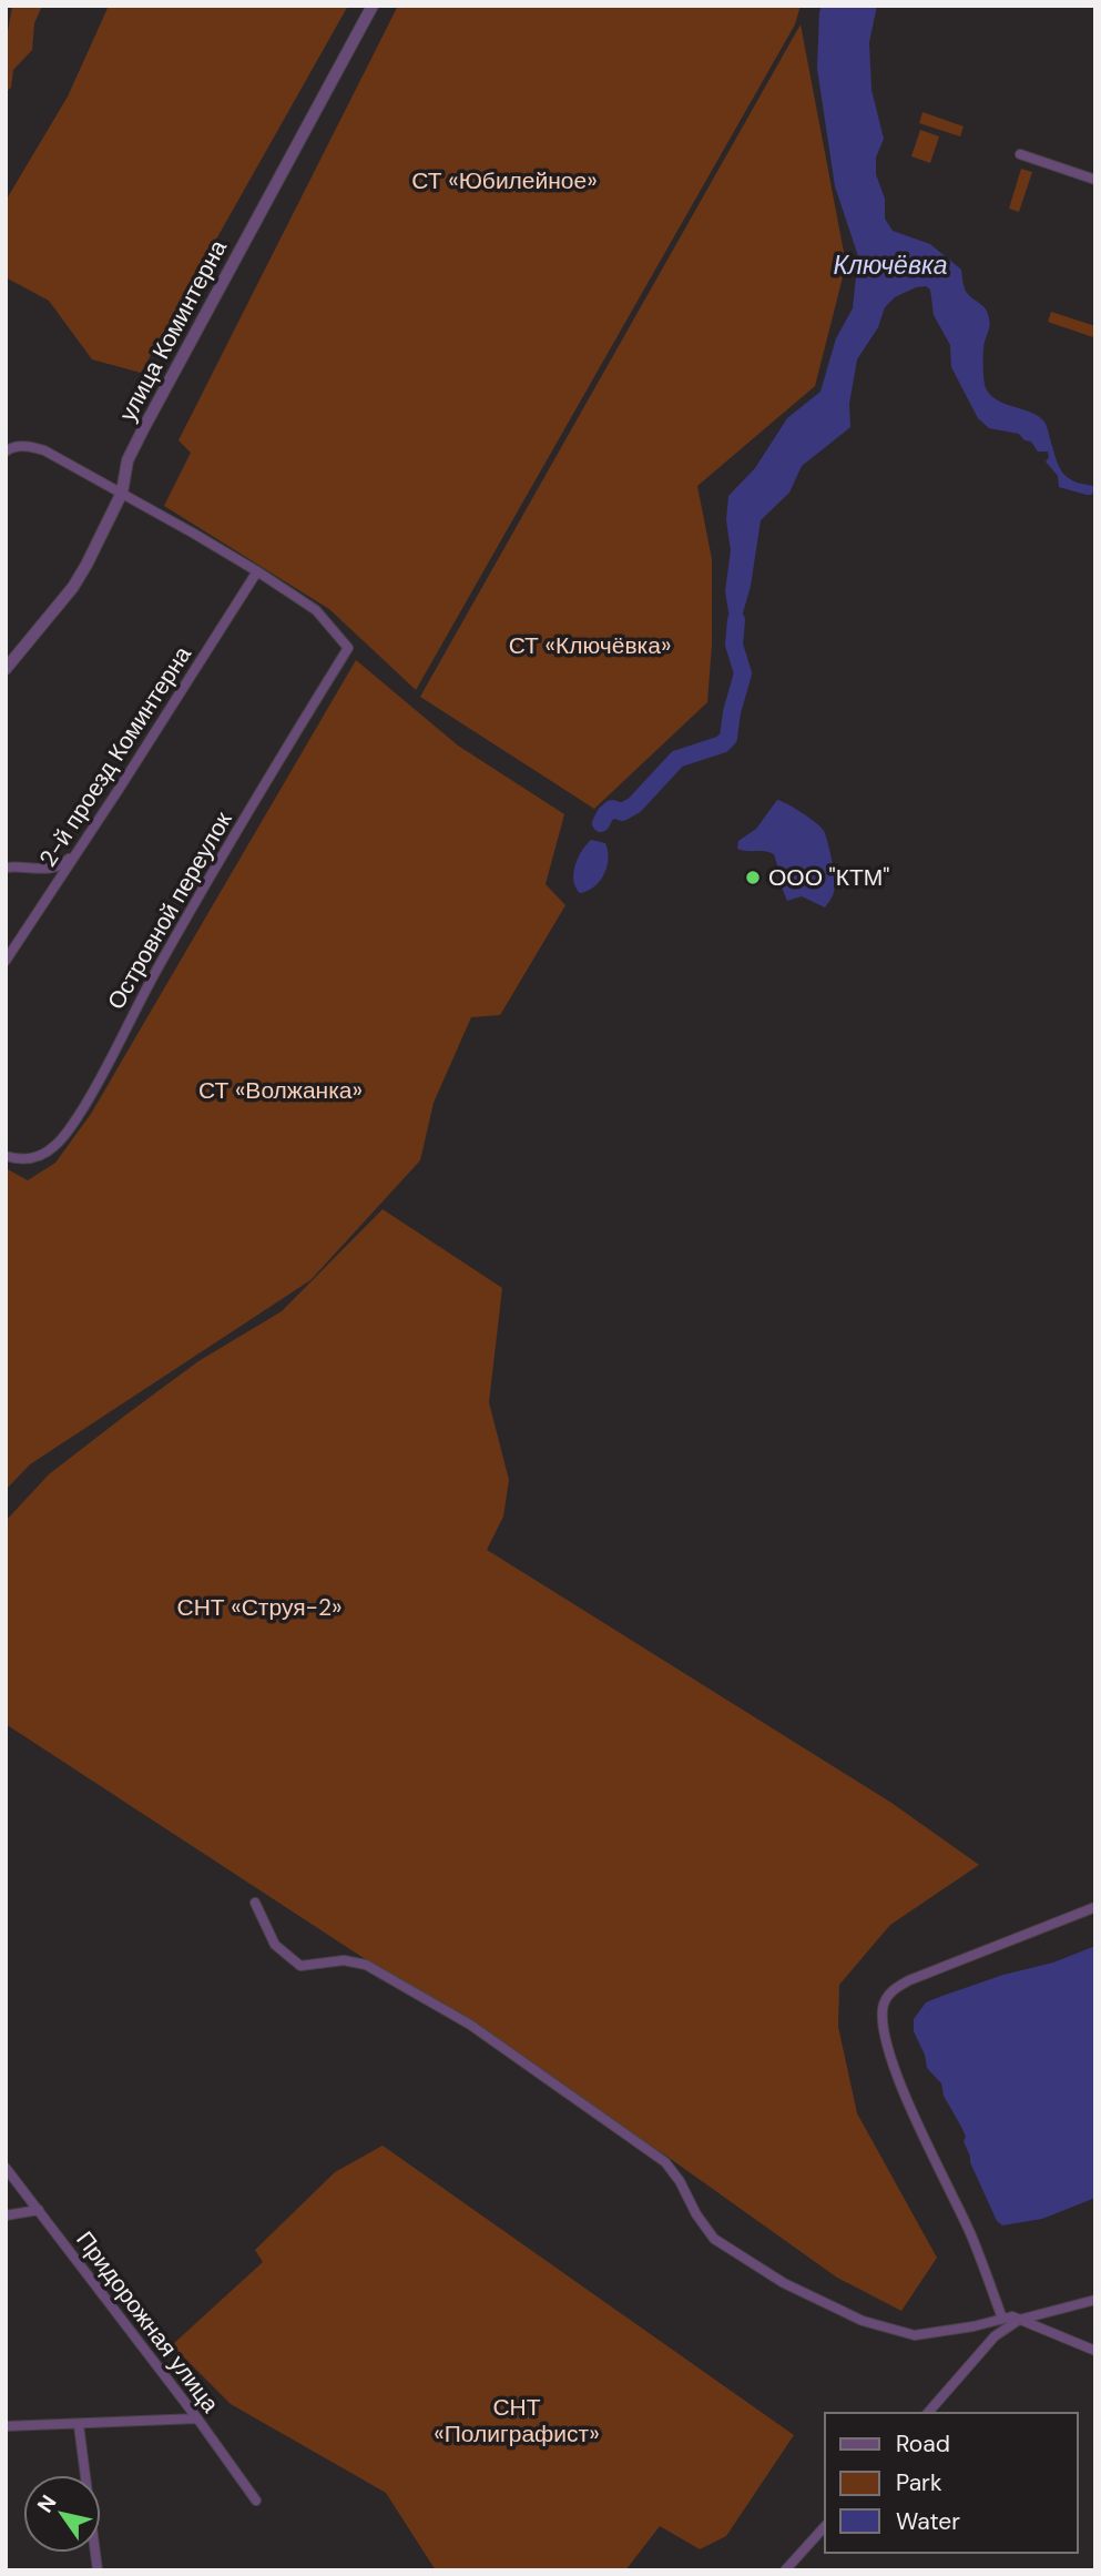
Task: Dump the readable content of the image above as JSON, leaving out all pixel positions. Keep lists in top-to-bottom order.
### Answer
{
  "streets": {
    "street": [
      "улица Коминтерна",
      "2-й проезд Коминтерна",
      "Островной переулок",
      "Придорожная улица"
    ]
  },
  "crossings": [
    ["2-й проезд Коминтерна", "Островной переулок"]
  ],
  "water": ["Ключёвка"],
  "parks": [
    "СТ «Юбилейное»",
    "СТ «Ключёвка»",
    "СТ «Волжанка»",
    "СНТ «Струя-2»",
    "СНТ «Полиграфист»"
  ],
  "places": ["ООО \"КТМ\""],
  "legend": ["Road", "Park", "Water"],
  "north": "top left"
}
